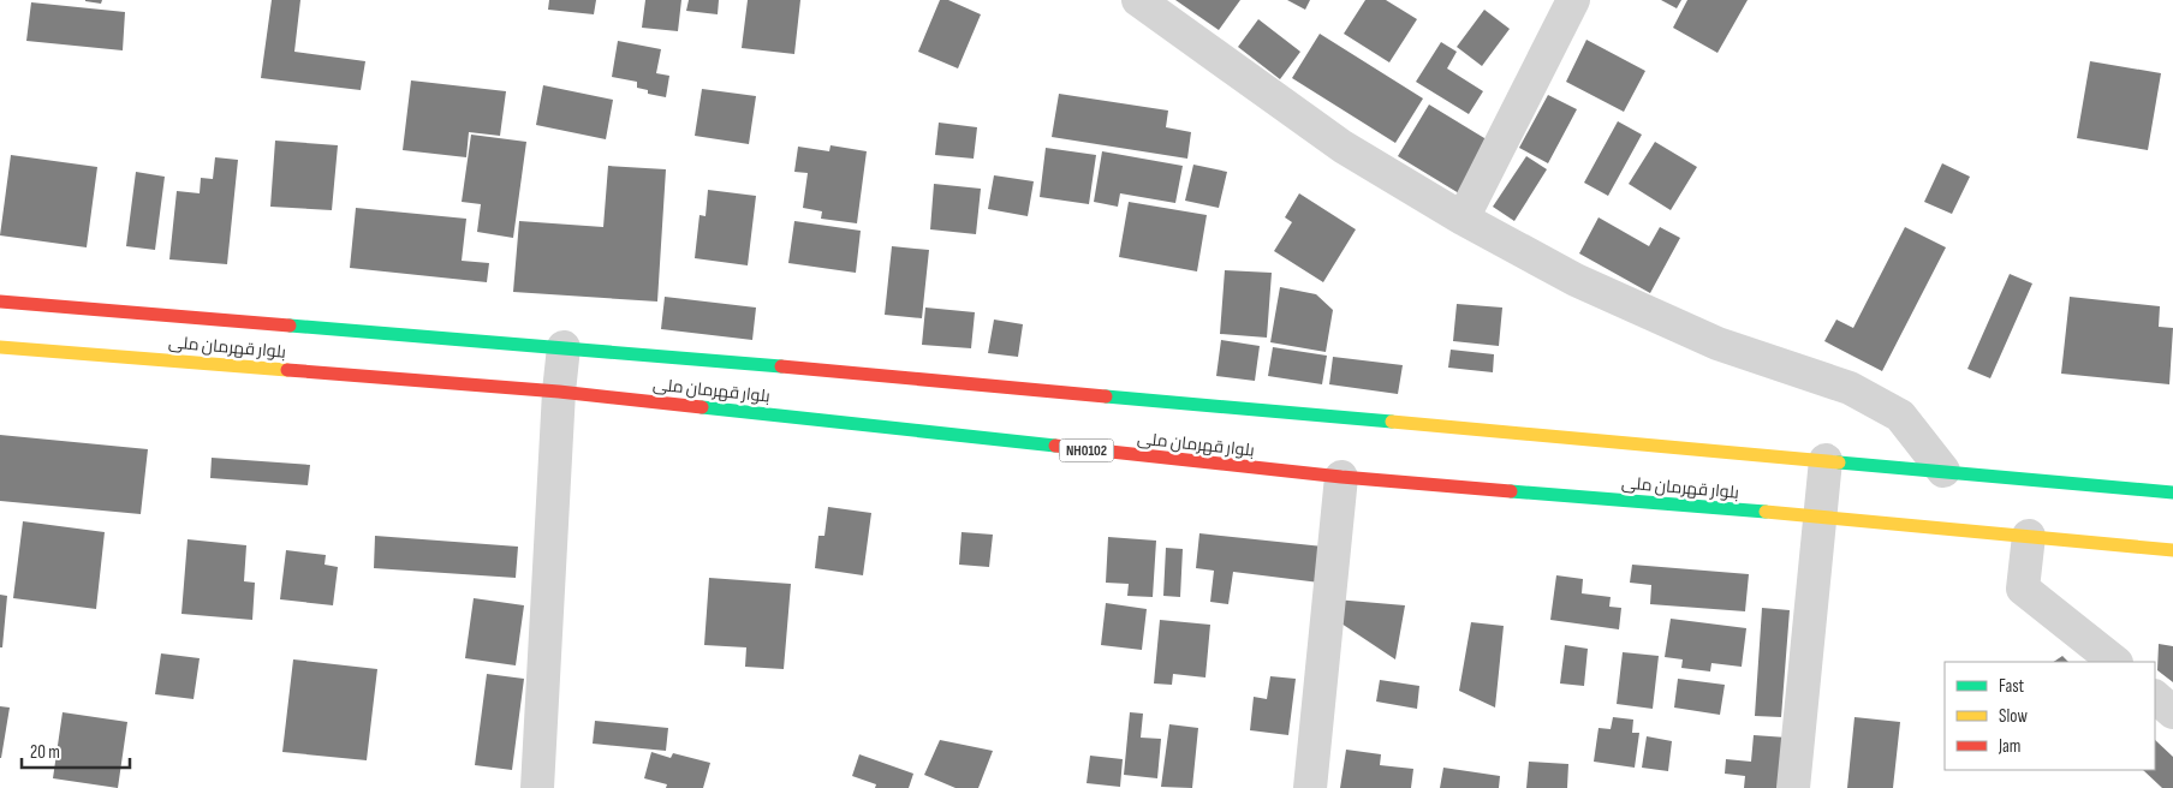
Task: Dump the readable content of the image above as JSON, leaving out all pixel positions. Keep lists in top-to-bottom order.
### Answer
{
  "streets": {
    "highway": ["بلوار قهرمان ملی", "NH0102"]
  },
  "legend": ["Fast", "Slow", "Jam"],
  "scale_bar": "20 m"
}
